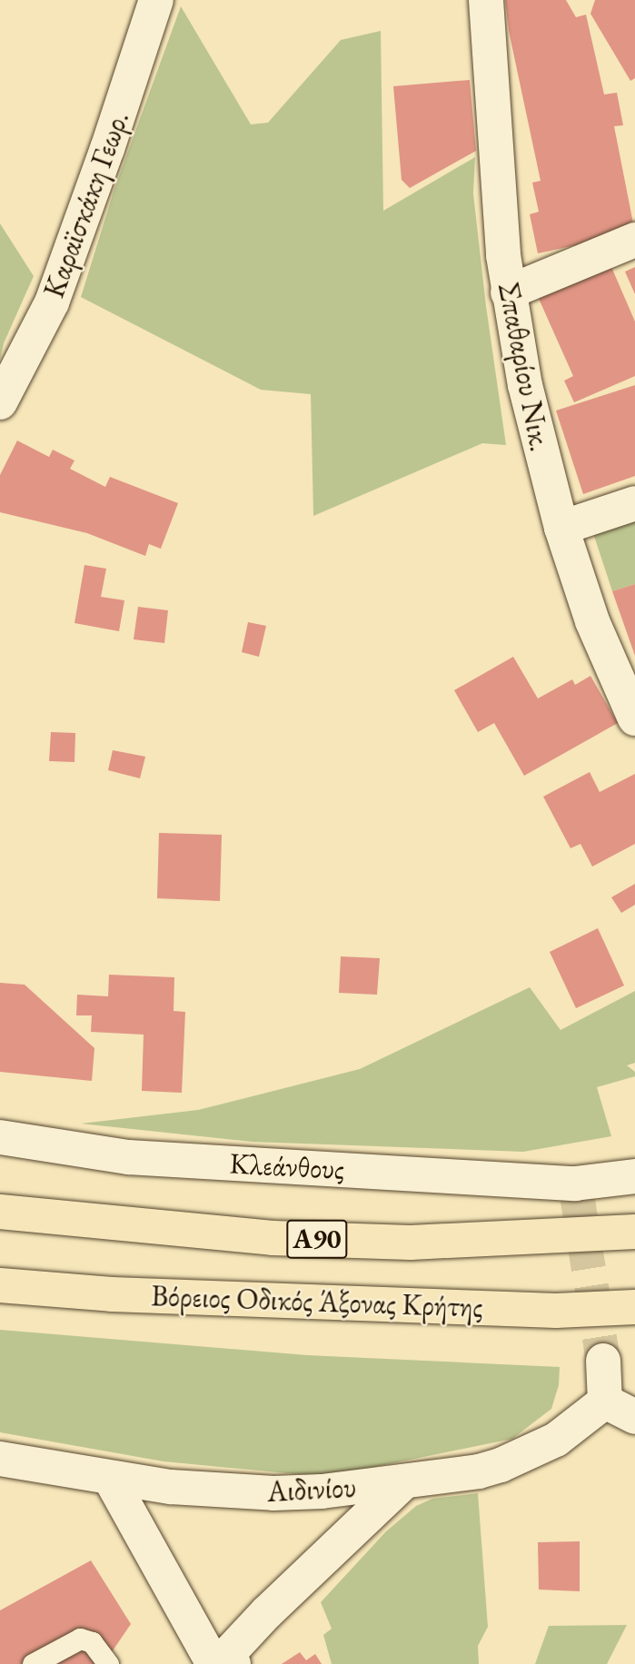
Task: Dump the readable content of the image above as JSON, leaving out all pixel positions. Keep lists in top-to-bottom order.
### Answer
{
  "streets": {
    "highway": ["Α90", "Βόρειος Οδικός Άξονας Κρήτης"],
    "street": [
      "Καραϊσκάκη Γεωρ.",
      "Σπαθαρίου Νικ.",
      "Κλεάνθους",
      "Αιδινίου"
    ]
  }
}
